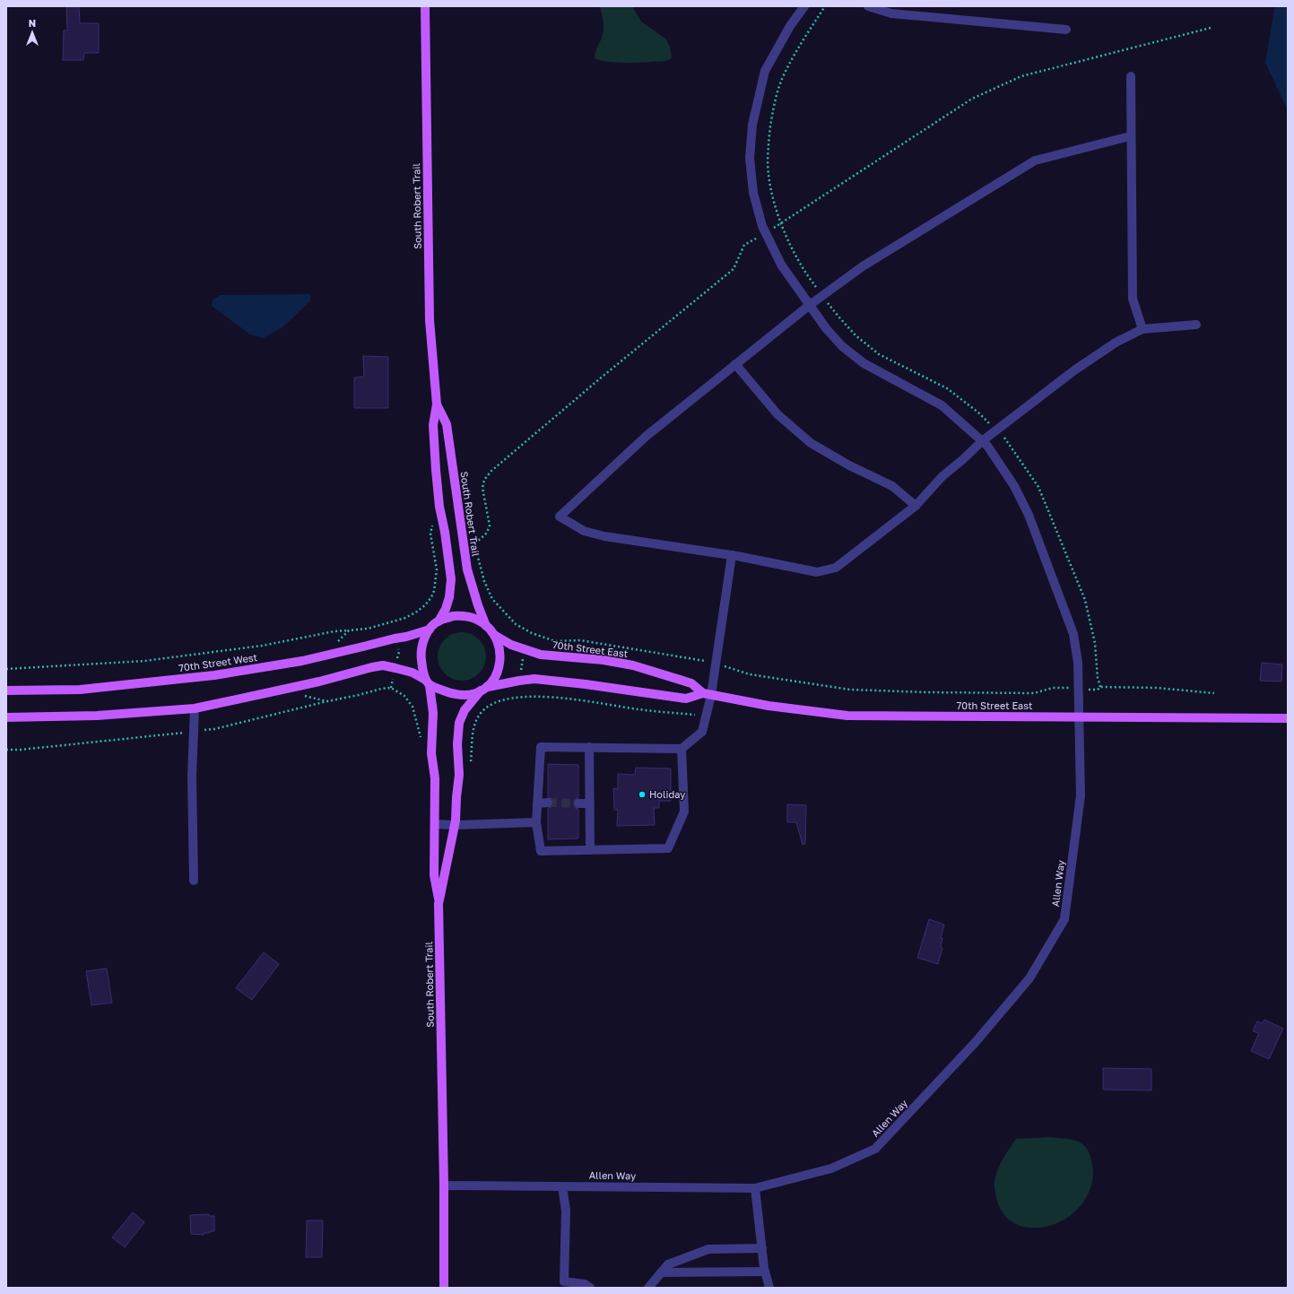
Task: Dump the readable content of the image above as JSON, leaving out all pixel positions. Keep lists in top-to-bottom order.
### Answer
{
  "streets": {
    "main road": ["South Robert Trail", "70th Street East", "70th Street West"],
    "street": ["Allen Way"]
  },
  "crossings": [
    ["South Robert Trail", "70th Street East"],
    ["South Robert Trail", "70th Street West"],
    ["South Robert Trail", "Allen Way"],
    ["70th Street East", "70th Street West"],
    ["70th Street East", "Allen Way"]
  ],
  "places": ["Holiday"],
  "north": "top"
}
